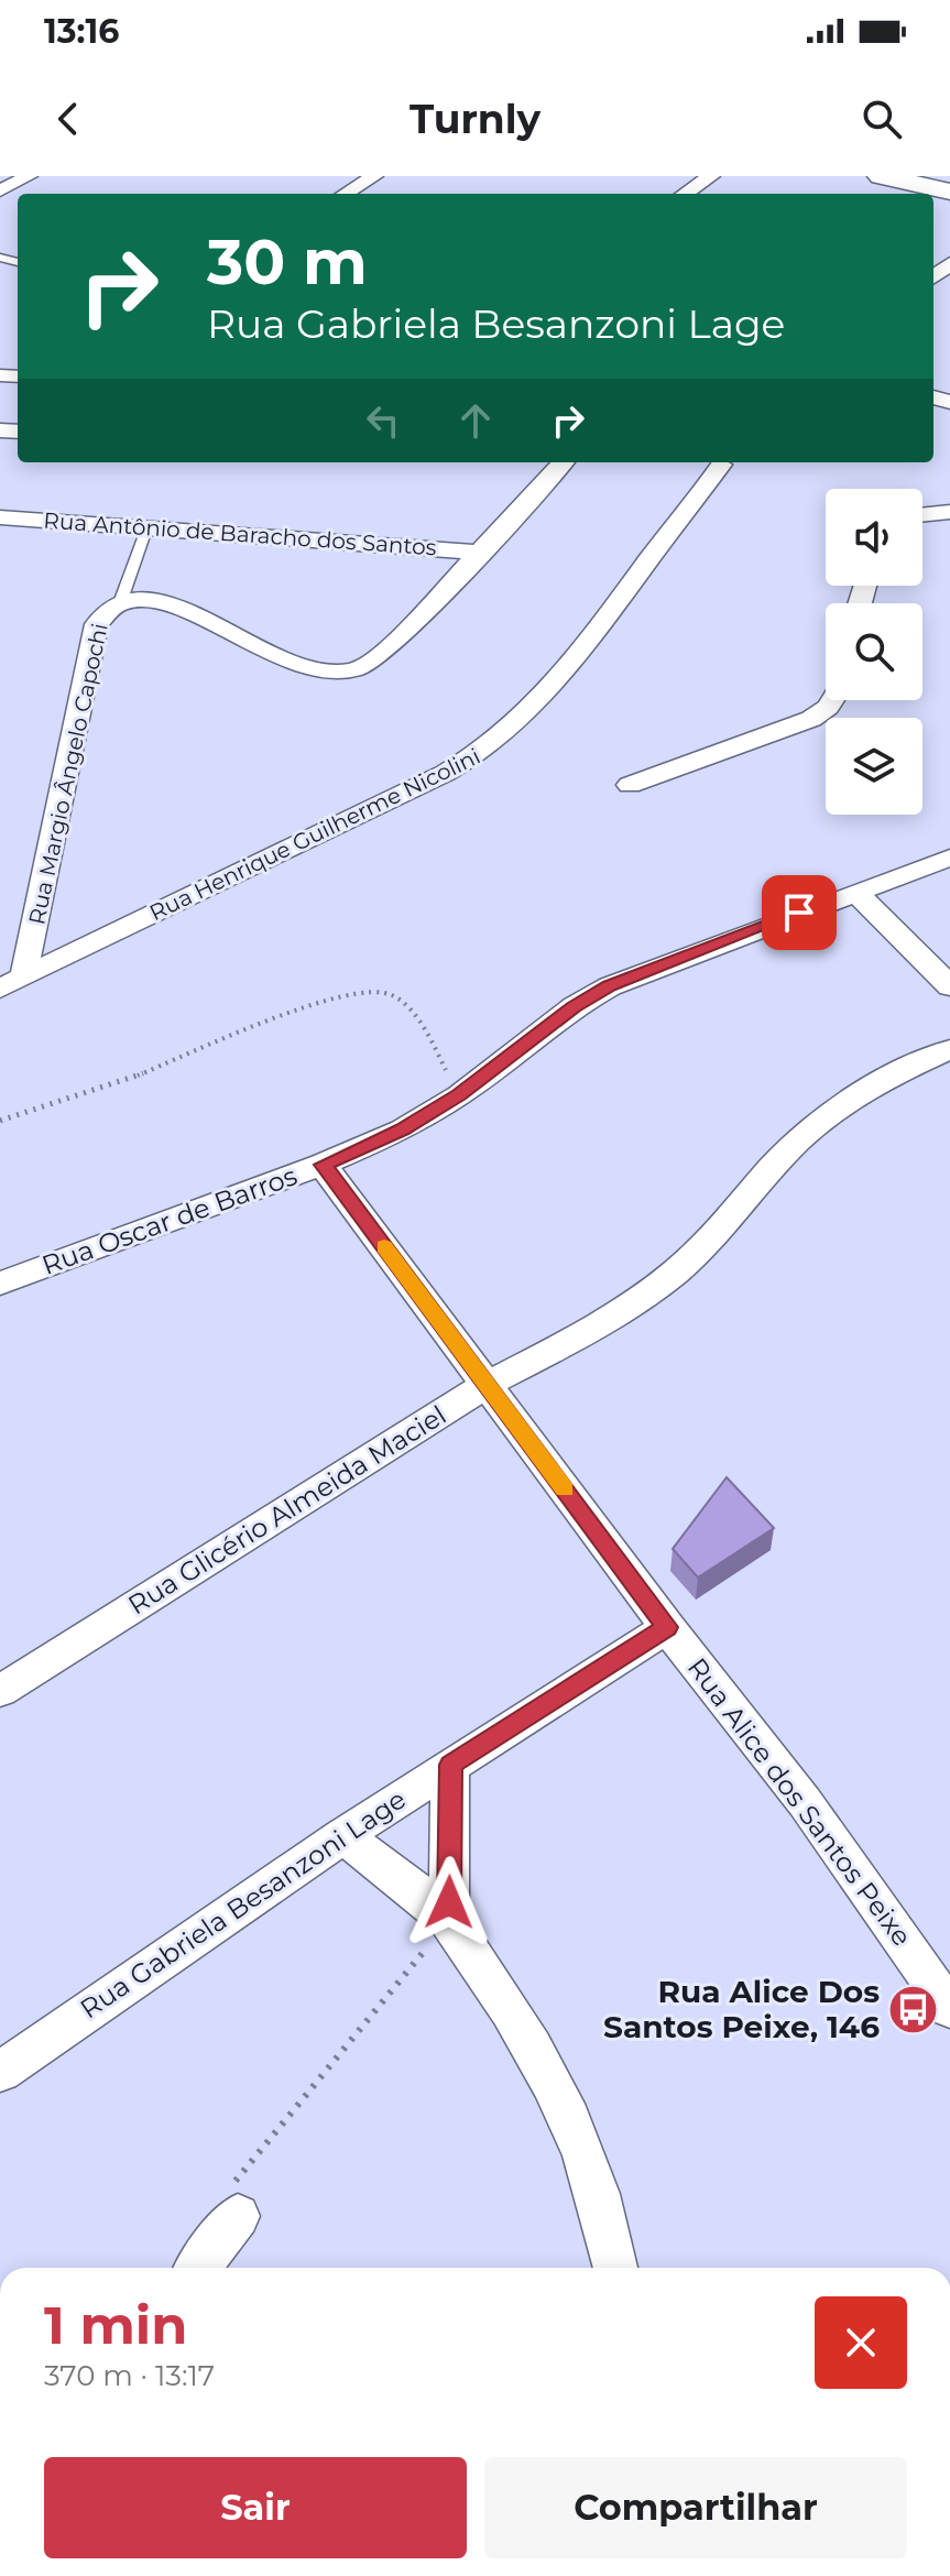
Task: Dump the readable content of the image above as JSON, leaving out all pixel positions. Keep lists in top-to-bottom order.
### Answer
{
  "streets": {
    "street": [
      "Rua Antônio de Baracho dos Santos",
      "Rua Margio Ângelo Capochi",
      "Rua Henrique Guilherme Nicolini",
      "Rua Oscar de Barros",
      "Rua Glicério Almeida Maciel",
      "Rua Alice dos Santos Peixe",
      "Rua Gabriela Besanzoni Lage"
    ]
  },
  "crossings": [
    ["Rua Antônio de Baracho dos Santos", "Rua Margio Ângelo Capochi"],
    ["Rua Margio Ângelo Capochi", "Rua Henrique Guilherme Nicolini"],
    ["Rua Oscar de Barros", "Rua Alice dos Santos Peixe"],
    ["Rua Glicério Almeida Maciel", "Rua Alice dos Santos Peixe"],
    ["Rua Alice dos Santos Peixe", "Rua Gabriela Besanzoni Lage"]
  ],
  "places": {
    "bus stop": ["Rua Alice Dos Santos Peixe, 146"]
  },
  "page": {
    "status": "13:16",
    "header": "Turnly",
    "turn": ["30 m", "Rua Gabriela Besanzoni Lage"],
    "heading": ["1 min", "370 m · 13:17"],
    "buttons": ["Sair", "Compartilhar"]
  }
}
